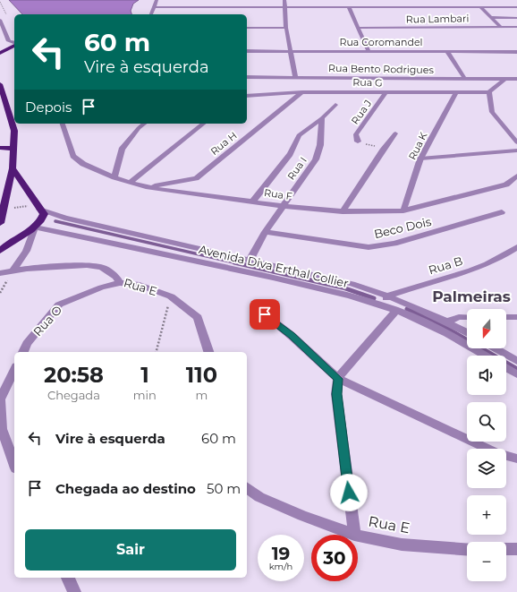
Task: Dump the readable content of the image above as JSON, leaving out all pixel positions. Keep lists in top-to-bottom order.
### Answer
{
  "streets": {
    "street": [
      "Rua Lambari",
      "Rua Coromandel",
      "Rua Bento Rodrigues",
      "Rua G",
      "Rua J",
      "Rua H",
      "Rua K",
      "Rua I",
      "Rua F",
      "Beco Dois",
      "Rua B",
      "Avenida Diva Erthal Collier",
      "Rua E",
      "Rua O"
    ]
  },
  "crossings": [
    ["Rua G", "Rua J"],
    ["Rua G", "Rua H"],
    ["Rua G", "Rua K"],
    ["Rua H", "Rua F"],
    ["Rua K", "Rua F"],
    ["Rua I", "Rua F"],
    ["Rua I", "Beco Dois"],
    ["Rua I", "Avenida Diva Erthal Collier"],
    ["Rua B", "Avenida Diva Erthal Collier"],
    ["Rua E", "Rua O"]
  ],
  "districts": ["Palmeiras"],
  "north": "bottom",
  "page": {
    "turn": ["60 m", "Vire à esquerda"],
    "then": "Depois",
    "map_buttons": ["+", "−"],
    "eta": [
      "20:58",
      "Chegada",
      "1",
      "min",
      "110",
      "m"
    ],
    "list": [
      {
        "name": "Vire à esquerda",
        "value": "60 m"
      },
      {
        "name": "Chegada ao destino",
        "value": "50 m"
      }
    ],
    "buttons": "Sair",
    "speed": "19 km/h",
    "limit": "30"
  }
}
